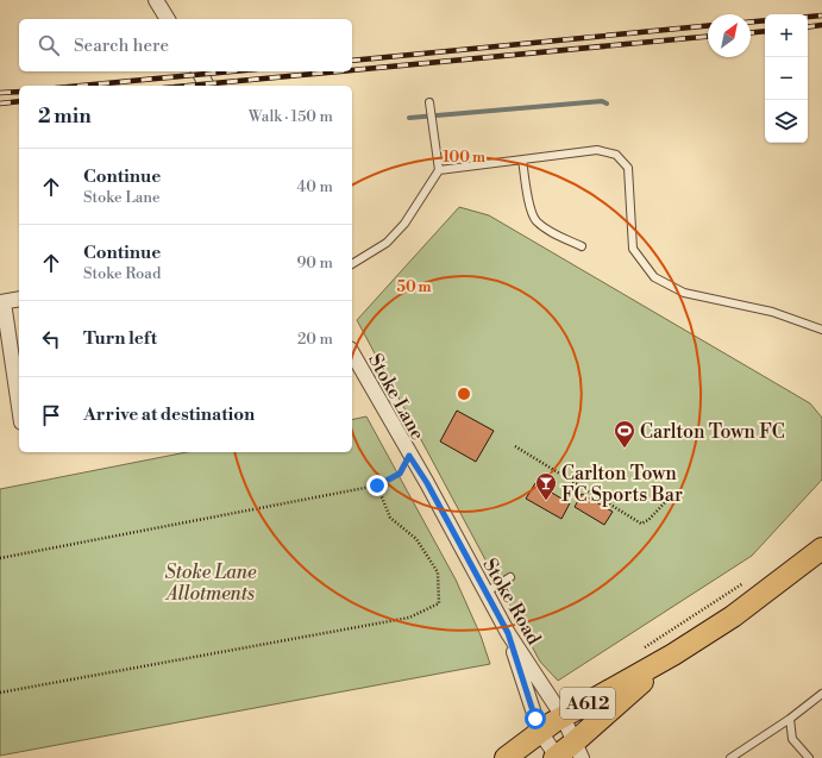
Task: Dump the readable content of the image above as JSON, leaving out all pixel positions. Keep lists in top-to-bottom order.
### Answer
{
  "streets": {
    "main road": ["A612"],
    "street": ["Stoke Lane", "Stoke Road"]
  },
  "crossings": [
    ["Stoke Lane", "Stoke Road"],
    ["Stoke Road", "A612"]
  ],
  "parks": ["Stoke Lane Allotments"],
  "places": {
    "sports": ["Carlton Town FC"],
    "bar": ["Carlton Town FC Sports Bar"]
  },
  "north": "top right",
  "page": {
    "map_buttons": ["+", "−"],
    "search": "Search here",
    "heading": ["2 min", "Walk · 150 m"],
    "list": [
      ["Continue", "Stoke Lane", "40 m"],
      ["Continue", "Stoke Road", "90 m"],
      ["Turn left", "20 m"],
      "Arrive at destination"
    ]
  },
  "rings": ["100 m", "50 m"]
}
